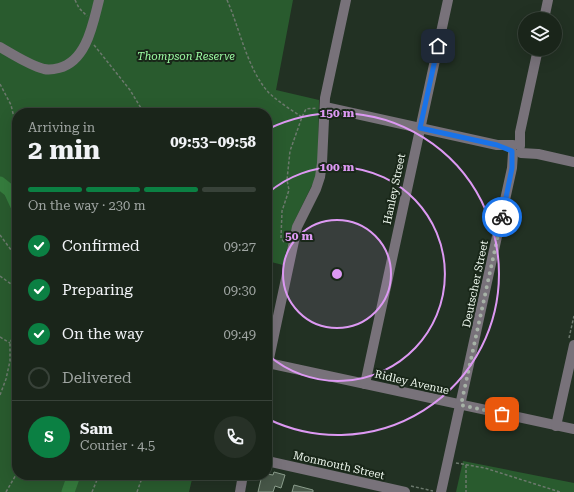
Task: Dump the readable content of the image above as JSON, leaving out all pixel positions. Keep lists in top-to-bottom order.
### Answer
{
  "streets": {
    "street": [
      "Hanley Street",
      "Deutscher Street",
      "Ridley Avenue",
      "Monmouth Street"
    ]
  },
  "crossings": [
    ["Hanley Street", "Ridley Avenue"],
    ["Deutscher Street", "Ridley Avenue"]
  ],
  "parks": ["Thompson Reserve"],
  "page": {
    "heading": ["2 min", "Arriving in", "09:53–09:58"],
    "panel": ["Sam", "Courier · 4.5"],
    "bar": "On the way · 230 m",
    "list": [
      ["Confirmed", "09:27"],
      ["Preparing", "09:30"],
      ["On the way", "09:49"],
      "Delivered"
    ],
    "round": "S"
  },
  "rings": ["150 m", "100 m", "50 m"]
}
